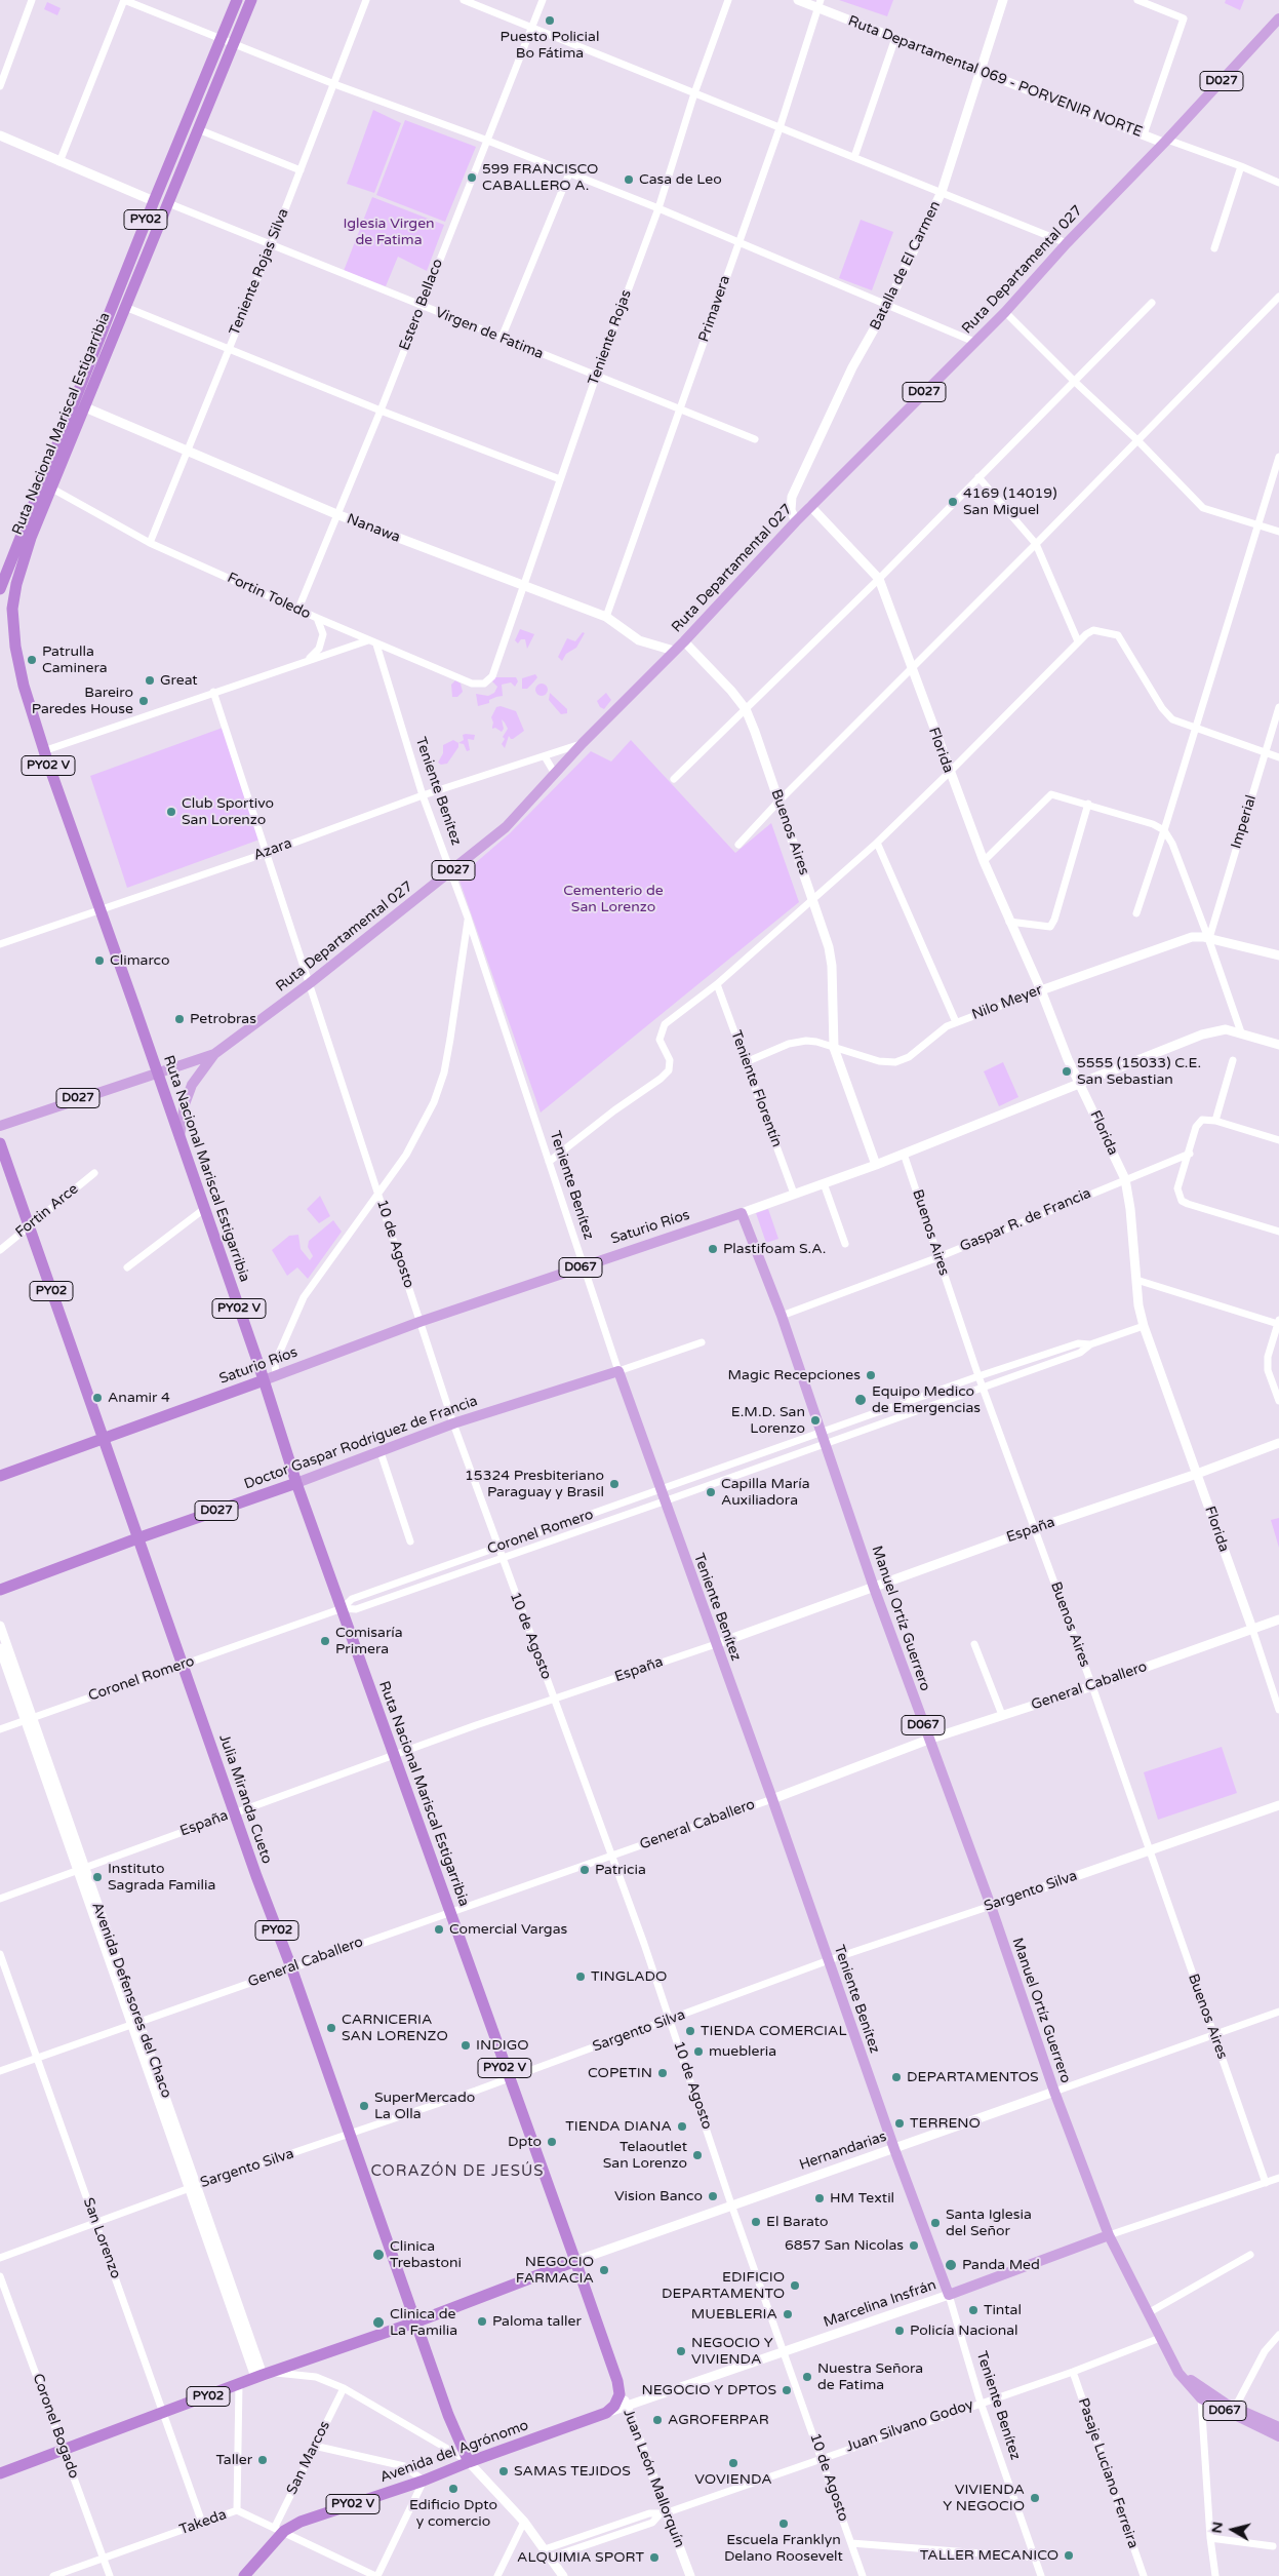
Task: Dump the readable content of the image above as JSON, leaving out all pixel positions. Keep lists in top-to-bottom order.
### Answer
{
  "streets": {
    "highway": [
      "D027",
      "PY02",
      "Ruta Nacional Mariscal Estigarribia",
      "PY02 V",
      "Saturio Ríos",
      "Doctor Gaspar Rodríguez de Francia",
      "Julia Miranda Cueto",
      "Hernandarias",
      "Avenida del Agrónomo"
    ],
    "main road": [
      "Ruta Departamental 027",
      "Teniente Benítez",
      "D067",
      "Manuel Ortíz Guerrero",
      "Marcelina Insfrán"
    ],
    "street": [
      "Ruta Departamental 069 - PORVENIR NORTE",
      "Batalla de El Carmen",
      "Teniente Rojas Silva",
      "Estero Bellaco",
      "Primavera",
      "Virgen de Fatima",
      "Teniente Rojas",
      "Nanawa",
      "Fortin Toledo",
      "Florida",
      "Imperial",
      "Buenos Aires",
      "Azara",
      "Nilo Meyer",
      "Teniente Florentín",
      "Fortin Arce",
      "Gaspar R. de Francia",
      "10 de Agosto",
      "España",
      "Coronel Romero",
      "General Caballero",
      "Sargento Silva",
      "Avenida Defensores del Chaco",
      "San Lorenzo",
      "Coronel Bogado",
      "Juan Silvano Godoy",
      "San Marcos",
      "Pasaje Luciano Ferreira",
      "Juan León Mallorquín",
      "Takeda"
    ]
  },
  "crossings": [
    ["Ruta Departamental 069 - PORVENIR NORTE", "Batalla de El Carmen"],
    ["Ruta Departamental 069 - PORVENIR NORTE", "Ruta Departamental 027"],
    ["Ruta Departamental 069 - PORVENIR NORTE", "Primavera"],
    ["D027", "Ruta Departamental 027"],
    ["D027", "Ruta Nacional Mariscal Estigarribia"],
    ["PY02", "Julia Miranda Cueto"],
    ["PY02", "Avenida Defensores del Chaco"],
    ["PY02", "Hernandarias"],
    ["PY02", "San Lorenzo"],
    ["PY02", "Coronel Bogado"],
    ["Batalla de El Carmen", "Ruta Departamental 027"],
    ["Ruta Departamental 027", "Ruta Nacional Mariscal Estigarribia"],
    ["Ruta Departamental 027", "Nanawa"],
    ["Ruta Departamental 027", "Florida"],
    ["Ruta Departamental 027", "Teniente Benítez"],
    ["Ruta Departamental 027", "Buenos Aires"],
    ["Ruta Departamental 027", "Azara"],
    ["Ruta Departamental 027", "10 de Agosto"],
    ["Teniente Rojas Silva", "Virgen de Fatima"],
    ["Teniente Rojas Silva", "Nanawa"],
    ["Teniente Rojas Silva", "Fortin Toledo"],
    ["Estero Bellaco", "Virgen de Fatima"],
    ["Estero Bellaco", "Nanawa"],
    ["Estero Bellaco", "Fortin Toledo"],
    ["Primavera", "Virgen de Fatima"],
    ["Primavera", "Nanawa"],
    ["Virgen de Fatima", "Teniente Rojas"],
    ["Virgen de Fatima", "Ruta Nacional Mariscal Estigarribia"],
    ["Teniente Rojas", "Nanawa"],
    ["Teniente Rojas", "Fortin Toledo"],
    ["Ruta Nacional Mariscal Estigarribia", "Nanawa"],
    ["Ruta Nacional Mariscal Estigarribia", "Fortin Toledo"],
    ["Ruta Nacional Mariscal Estigarribia", "PY02 V"],
    ["Ruta Nacional Mariscal Estigarribia", "Azara"],
    ["Ruta Nacional Mariscal Estigarribia", "Saturio Ríos"],
    ["Ruta Nacional Mariscal Estigarribia", "Doctor Gaspar Rodríguez de Francia"],
    ["Ruta Nacional Mariscal Estigarribia", "España"],
    ["Ruta Nacional Mariscal Estigarribia", "Coronel Romero"],
    ["Ruta Nacional Mariscal Estigarribia", "General Caballero"],
    ["Ruta Nacional Mariscal Estigarribia", "Sargento Silva"],
    ["Ruta Nacional Mariscal Estigarribia", "Hernandarias"],
    ["Ruta Nacional Mariscal Estigarribia", "Juan León Mallorquín"],
    ["Fortin Toledo", "Teniente Benítez"],
    ["Florida", "Nilo Meyer"],
    ["Florida", "Gaspar R. de Francia"],
    ["Florida", "Saturio Ríos"],
    ["Florida", "España"],
    ["Florida", "Coronel Romero"],
    ["Florida", "General Caballero"],
    ["PY02 V", "Marcelina Insfrán"],
    ["PY02 V", "Avenida del Agrónomo"],
    ["PY02 V", "Juan León Mallorquín"],
    ["Teniente Benítez", "Azara"],
    ["Teniente Benítez", "Saturio Ríos"],
    ["Teniente Benítez", "Doctor Gaspar Rodríguez de Francia"],
    ["Teniente Benítez", "España"],
    ["Teniente Benítez", "Coronel Romero"],
    ["Teniente Benítez", "General Caballero"],
    ["Teniente Benítez", "Sargento Silva"],
    ["Teniente Benítez", "Hernandarias"],
    ["Teniente Benítez", "Marcelina Insfrán"],
    ["Teniente Benítez", "Juan Silvano Godoy"],
    ["Imperial", "Nilo Meyer"],
    ["Buenos Aires", "Nilo Meyer"],
    ["Buenos Aires", "Gaspar R. de Francia"],
    ["Buenos Aires", "Saturio Ríos"],
    ["Buenos Aires", "España"],
    ["Buenos Aires", "Coronel Romero"],
    ["Buenos Aires", "General Caballero"],
    ["Buenos Aires", "Sargento Silva"],
    ["Buenos Aires", "Hernandarias"],
    ["Buenos Aires", "Marcelina Insfrán"],
    ["Azara", "10 de Agosto"],
    ["Nilo Meyer", "Teniente Florentín"],
    ["Teniente Florentín", "Saturio Ríos"],
    ["Fortin Arce", "Julia Miranda Cueto"],
    ["Gaspar R. de Francia", "Manuel Ortíz Guerrero"],
    ["Saturio Ríos", "10 de Agosto"],
    ["Saturio Ríos", "Manuel Ortíz Guerrero"],
    ["Saturio Ríos", "Julia Miranda Cueto"],
    ["10 de Agosto", "Doctor Gaspar Rodríguez de Francia"],
    ["10 de Agosto", "España"],
    ["10 de Agosto", "Coronel Romero"],
    ["10 de Agosto", "General Caballero"],
    ["10 de Agosto", "Sargento Silva"],
    ["10 de Agosto", "Hernandarias"],
    ["10 de Agosto", "Marcelina Insfrán"],
    ["10 de Agosto", "Juan Silvano Godoy"],
    ["D067", "Manuel Ortíz Guerrero"],
    ["D067", "Marcelina Insfrán"],
    ["D067", "Juan Silvano Godoy"],
    ["Doctor Gaspar Rodríguez de Francia", "Julia Miranda Cueto"],
    ["España", "Manuel Ortíz Guerrero"],
    ["España", "Julia Miranda Cueto"],
    ["España", "Avenida Defensores del Chaco"],
    ["Coronel Romero", "Manuel Ortíz Guerrero"],
    ["Coronel Romero", "Julia Miranda Cueto"],
    ["Coronel Romero", "Avenida Defensores del Chaco"],
    ["Manuel Ortíz Guerrero", "General Caballero"],
    ["Manuel Ortíz Guerrero", "Sargento Silva"],
    ["Manuel Ortíz Guerrero", "Hernandarias"],
    ["Manuel Ortíz Guerrero", "Marcelina Insfrán"],
    ["General Caballero", "Julia Miranda Cueto"],
    ["General Caballero", "Avenida Defensores del Chaco"],
    ["General Caballero", "San Lorenzo"],
    ["Julia Miranda Cueto", "Sargento Silva"],
    ["Julia Miranda Cueto", "Hernandarias"],
    ["Julia Miranda Cueto", "Avenida del Agrónomo"],
    ["Sargento Silva", "Avenida Defensores del Chaco"],
    ["Sargento Silva", "San Lorenzo"],
    ["San Lorenzo", "Takeda"],
    ["Marcelina Insfrán", "Avenida del Agrónomo"],
    ["Marcelina Insfrán", "Juan León Mallorquín"],
    ["Coronel Bogado", "Takeda"],
    ["Juan Silvano Godoy", "Pasaje Luciano Ferreira"],
    ["Juan Silvano Godoy", "Juan León Mallorquín"],
    ["Avenida del Agrónomo", "San Marcos"],
    ["Avenida del Agrónomo", "Takeda"],
    ["San Marcos", "Takeda"]
  ],
  "districts": ["CORAZÓN DE JESÚS"],
  "parks": ["Iglesia Virgen de Fatima", "Cementerio de San Lorenzo"],
  "places": [
    "Puesto Policial Bo Fátima",
    "599 FRANCISCO CABALLERO A.",
    "Casa de Leo",
    "4169 (14019) San Miguel",
    "Patrulla Caminera",
    "Great",
    "Bareiro Paredes House",
    "Club Sportivo San Lorenzo",
    "Climarco",
    "Petrobras",
    "5555 (15033) C.E. San Sebastian",
    "Plastifoam S.A.",
    "Magic Recepciones",
    "Anamir 4",
    "Equipo Medico de Emergencias",
    "E.M.D. San Lorenzo",
    "15324 Presbiteriano Paraguay y Brasil",
    "Capilla María Auxiliadora",
    "Comisaría Primera",
    "Patricia",
    "Instituto Sagrada Familia",
    "Comercial Vargas",
    "TINGLADO",
    "CARNICERIA SAN LORENZO",
    "TIENDA COMERCIAL",
    "INDIGO",
    "muebleria",
    "COPETIN",
    "DEPARTAMENTOS",
    "SuperMercado La Olla",
    "TERRENO",
    "TIENDA DIANA",
    "Dpto",
    "Telaoutlet San Lorenzo",
    "Vision Banco",
    "HM Textil",
    "El Barato",
    "Santa Iglesia del Señor",
    "6857 San Nicolas",
    "Clinica Trebastoni",
    "Panda Med",
    "NEGOCIO FARMACIA",
    "EDIFICIO DEPARTAMENTO",
    "Tintal",
    "MUEBLERIA",
    "Paloma taller",
    "Clinica de La Familia",
    "Policía Nacional",
    "NEGOCIO Y VIVIENDA",
    "Nuestra Señora de Fatima",
    "NEGOCIO Y DPTOS",
    "AGROFERPAR",
    "Taller",
    "VOVIENDA",
    "SAMAS TEJIDOS",
    "Edificio Dpto y comercio",
    "VIVIENDA Y NEGOCIO",
    "Escuela Franklyn Delano Roosevelt",
    "TALLER MECANICO",
    "ALQUIMIA SPORT"
  ],
  "north": "left"
}
